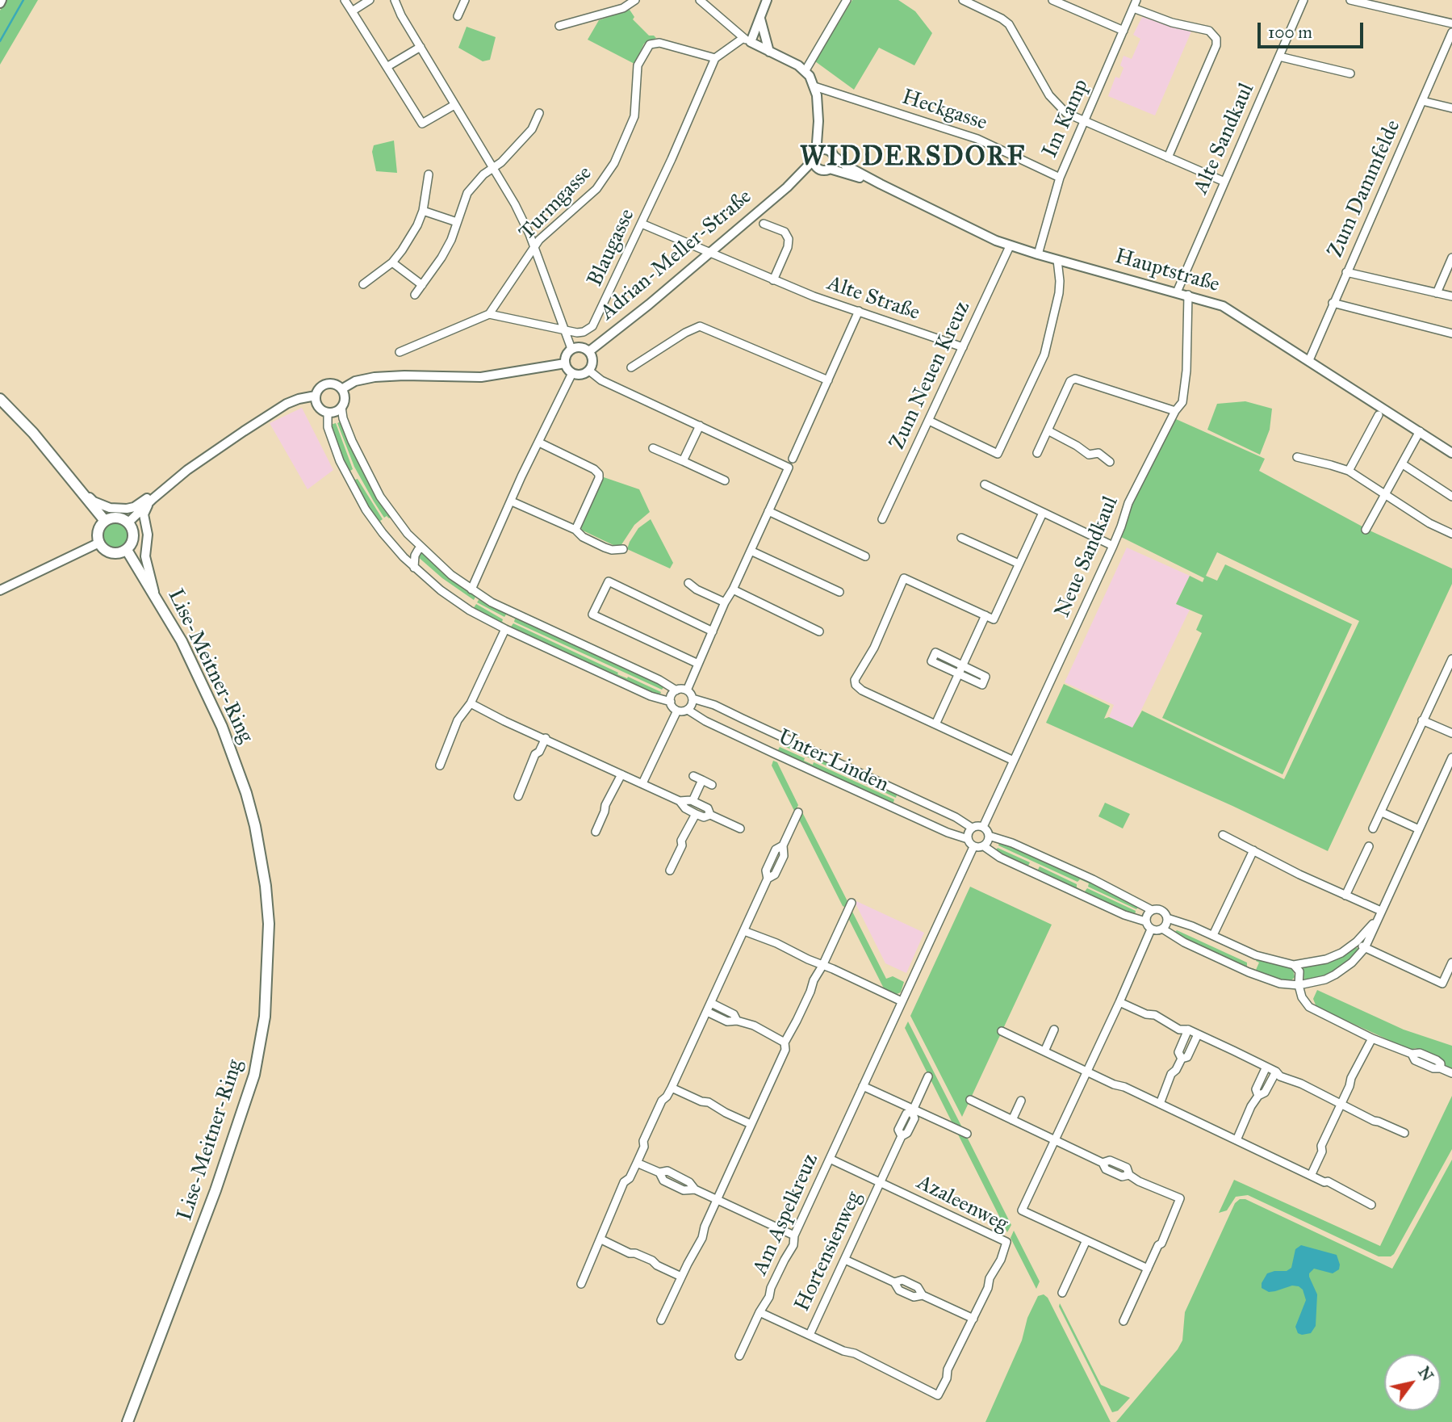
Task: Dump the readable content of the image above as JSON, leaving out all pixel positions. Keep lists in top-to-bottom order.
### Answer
{
  "streets": {
    "main road": ["Lise-Meitner-Ring"],
    "street": [
      "Heckgasse",
      "Im Kamp",
      "Alte Sandkaul",
      "Zum Dammfelde",
      "Turmgasse",
      "Blaugasse",
      "Adrian-Meller-Straße",
      "Hauptstraße",
      "Alte Straße",
      "Zum Neuen Kreuz",
      "Neue Sandkaul",
      "Unter Linden",
      "Azaleenweg",
      "Am Aspelkreuz",
      "Hortensienweg"
    ]
  },
  "crossings": [
    ["Heckgasse", "Im Kamp"],
    ["Im Kamp", "Hauptstraße"],
    ["Alte Sandkaul", "Hauptstraße"],
    ["Zum Dammfelde", "Hauptstraße"],
    ["Turmgasse", "Blaugasse"],
    ["Blaugasse", "Alte Straße"],
    ["Adrian-Meller-Straße", "Hauptstraße"],
    ["Adrian-Meller-Straße", "Alte Straße"],
    ["Hauptstraße", "Zum Neuen Kreuz"],
    ["Hauptstraße", "Neue Sandkaul"],
    ["Alte Straße", "Zum Neuen Kreuz"],
    ["Neue Sandkaul", "Unter Linden"],
    ["Neue Sandkaul", "Am Aspelkreuz"],
    ["Unter Linden", "Am Aspelkreuz"],
    ["Azaleenweg", "Am Aspelkreuz"],
    ["Azaleenweg", "Hortensienweg"],
    ["Am Aspelkreuz", "Hortensienweg"]
  ],
  "districts": ["WIDDERSDORF"],
  "scale_bar": "100 m",
  "north": "top right"
}
